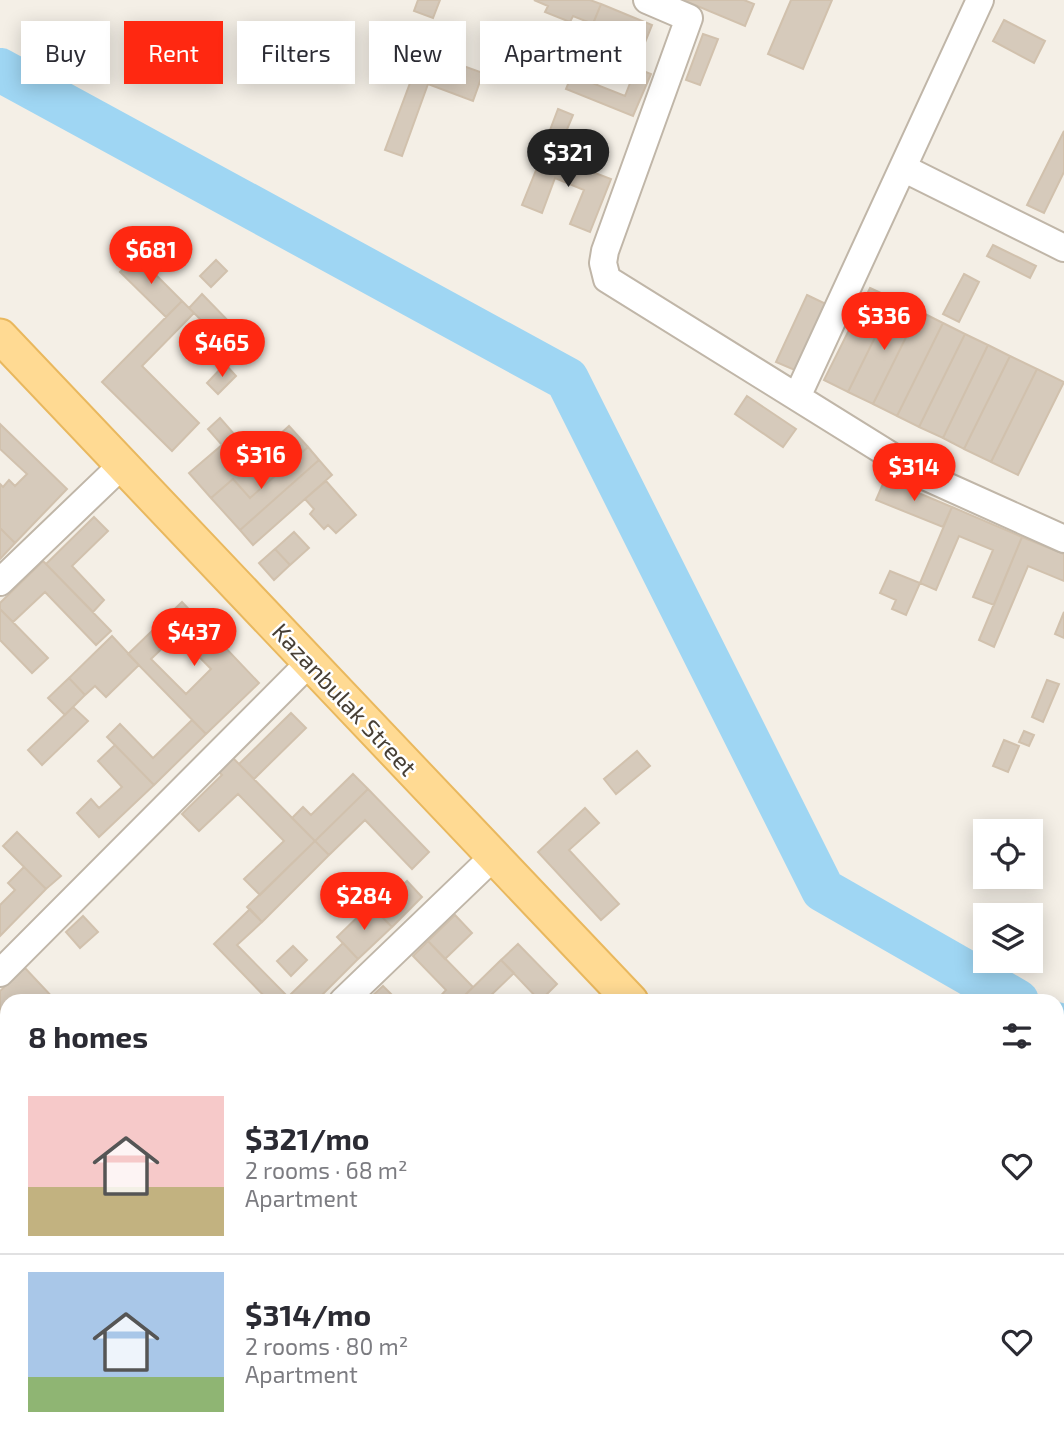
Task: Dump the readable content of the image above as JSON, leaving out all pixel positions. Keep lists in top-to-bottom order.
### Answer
{
  "streets": {
    "main road": ["Kazanbulak Street"]
  },
  "page": {
    "chip": [
      "Buy",
      "Rent",
      "Filters",
      "New",
      "Apartment"
    ],
    "price": [
      "$321",
      "$681",
      "$336",
      "$465",
      "$316",
      "$314",
      "$437",
      "$284"
    ],
    "heading": "8 homes",
    "list": [
      {
        "name": "$321/mo",
        "note": "2 rooms · 68 m² · Apartment"
      },
      {
        "name": "$314/mo",
        "note": "2 rooms · 80 m² · Apartment"
      }
    ]
  }
}
